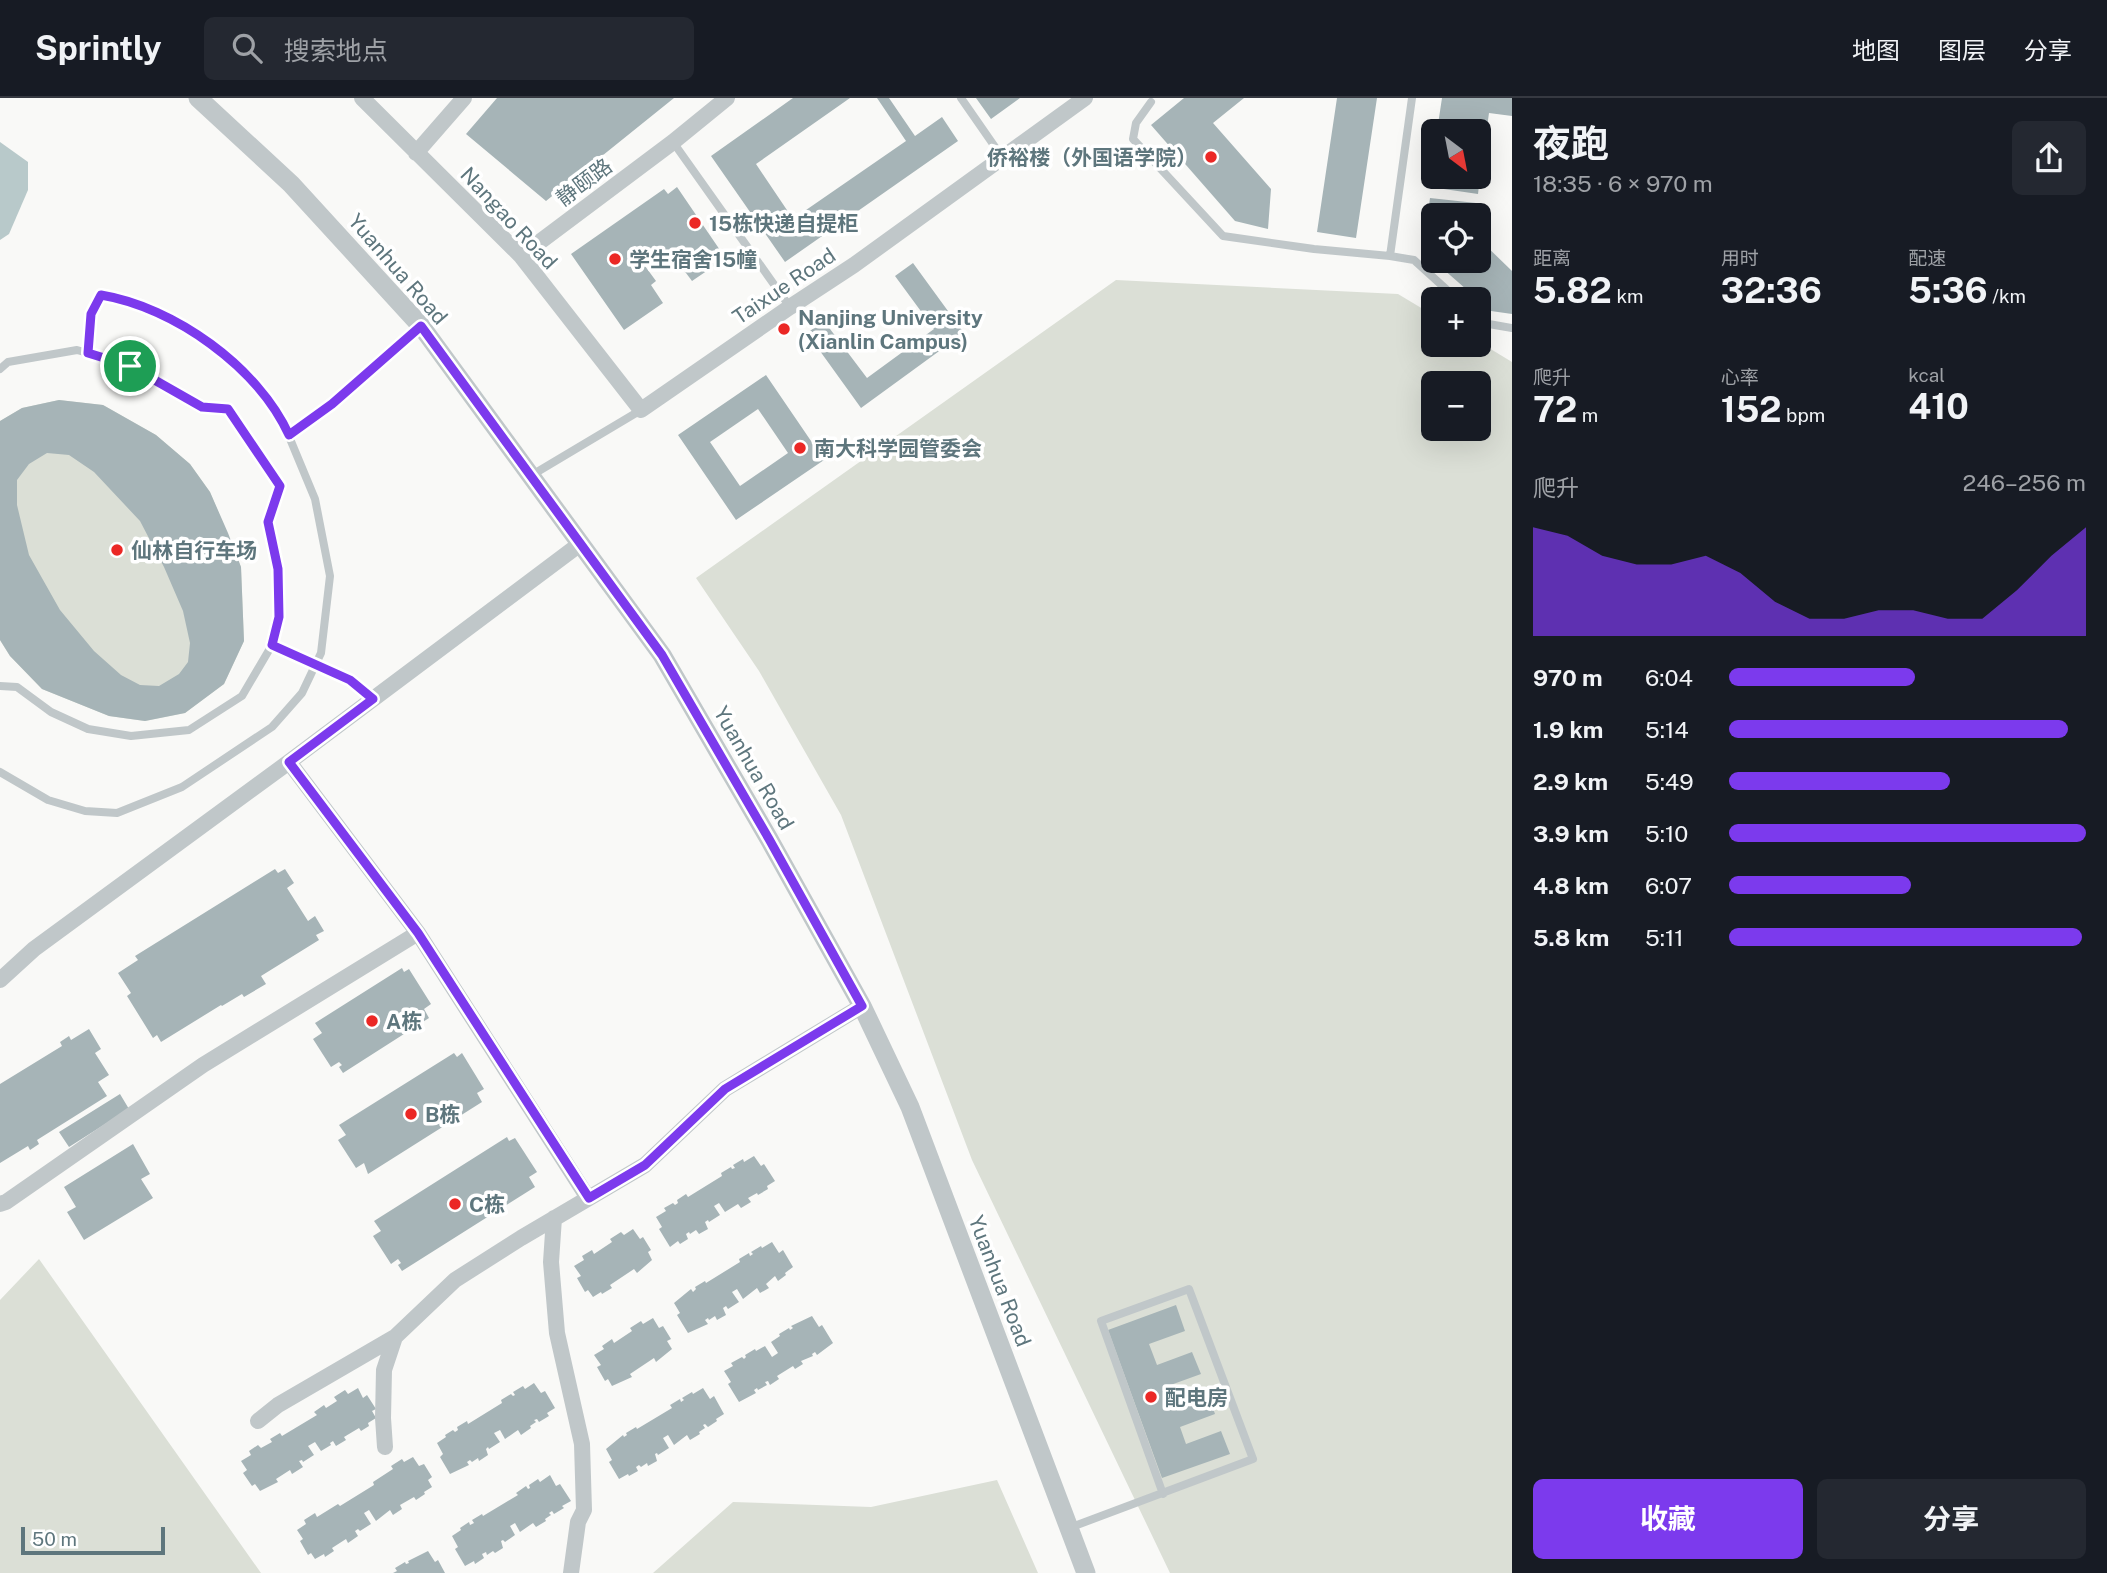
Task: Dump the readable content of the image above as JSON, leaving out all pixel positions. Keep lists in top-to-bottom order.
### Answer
{
  "streets": {
    "street": [
      "静颐路",
      "Nangao Road",
      "Yuanhua Road",
      "Taixue Road"
    ]
  },
  "crossings": [
    ["静颐路", "Nangao Road"],
    ["Nangao Road", "Taixue Road"]
  ],
  "places": [
    "侨裕楼（外国语学院）",
    "15栋快递自提柜",
    "学生宿舍15幢",
    "Nanjing University (Xianlin Campus)",
    "南大科学园管委会",
    "仙林自行车场",
    "A栋",
    "B栋",
    "C栋",
    "配电房"
  ],
  "scale_bar": "50 m",
  "north": "bottom right",
  "page": {
    "header": "Sprintly",
    "search": "搜索地点",
    "nav": ["地图", "图层", "分享"],
    "heading": ["夜跑", "18:35 · 6 × 970 m"],
    "map_buttons": ["+", "−"],
    "stats": [
      ["距离", "5.82 km"],
      ["用时", "32:36"],
      ["配速", "5:36 /km"],
      ["爬升", "72 m"],
      ["心率", "152 bpm"],
      ["kcal", "410"]
    ],
    "chart": ["爬升", "246–256 m"],
    "list": [
      {
        "name": "970 m",
        "note": "6:04"
      },
      {
        "name": "1.9 km",
        "note": "5:14"
      },
      {
        "name": "2.9 km",
        "note": "5:49"
      },
      {
        "name": "3.9 km",
        "note": "5:10"
      },
      {
        "name": "4.8 km",
        "note": "6:07"
      },
      {
        "name": "5.8 km",
        "note": "5:11"
      }
    ],
    "buttons": ["收藏", "分享"],
    "scale": "50 m"
  }
}
